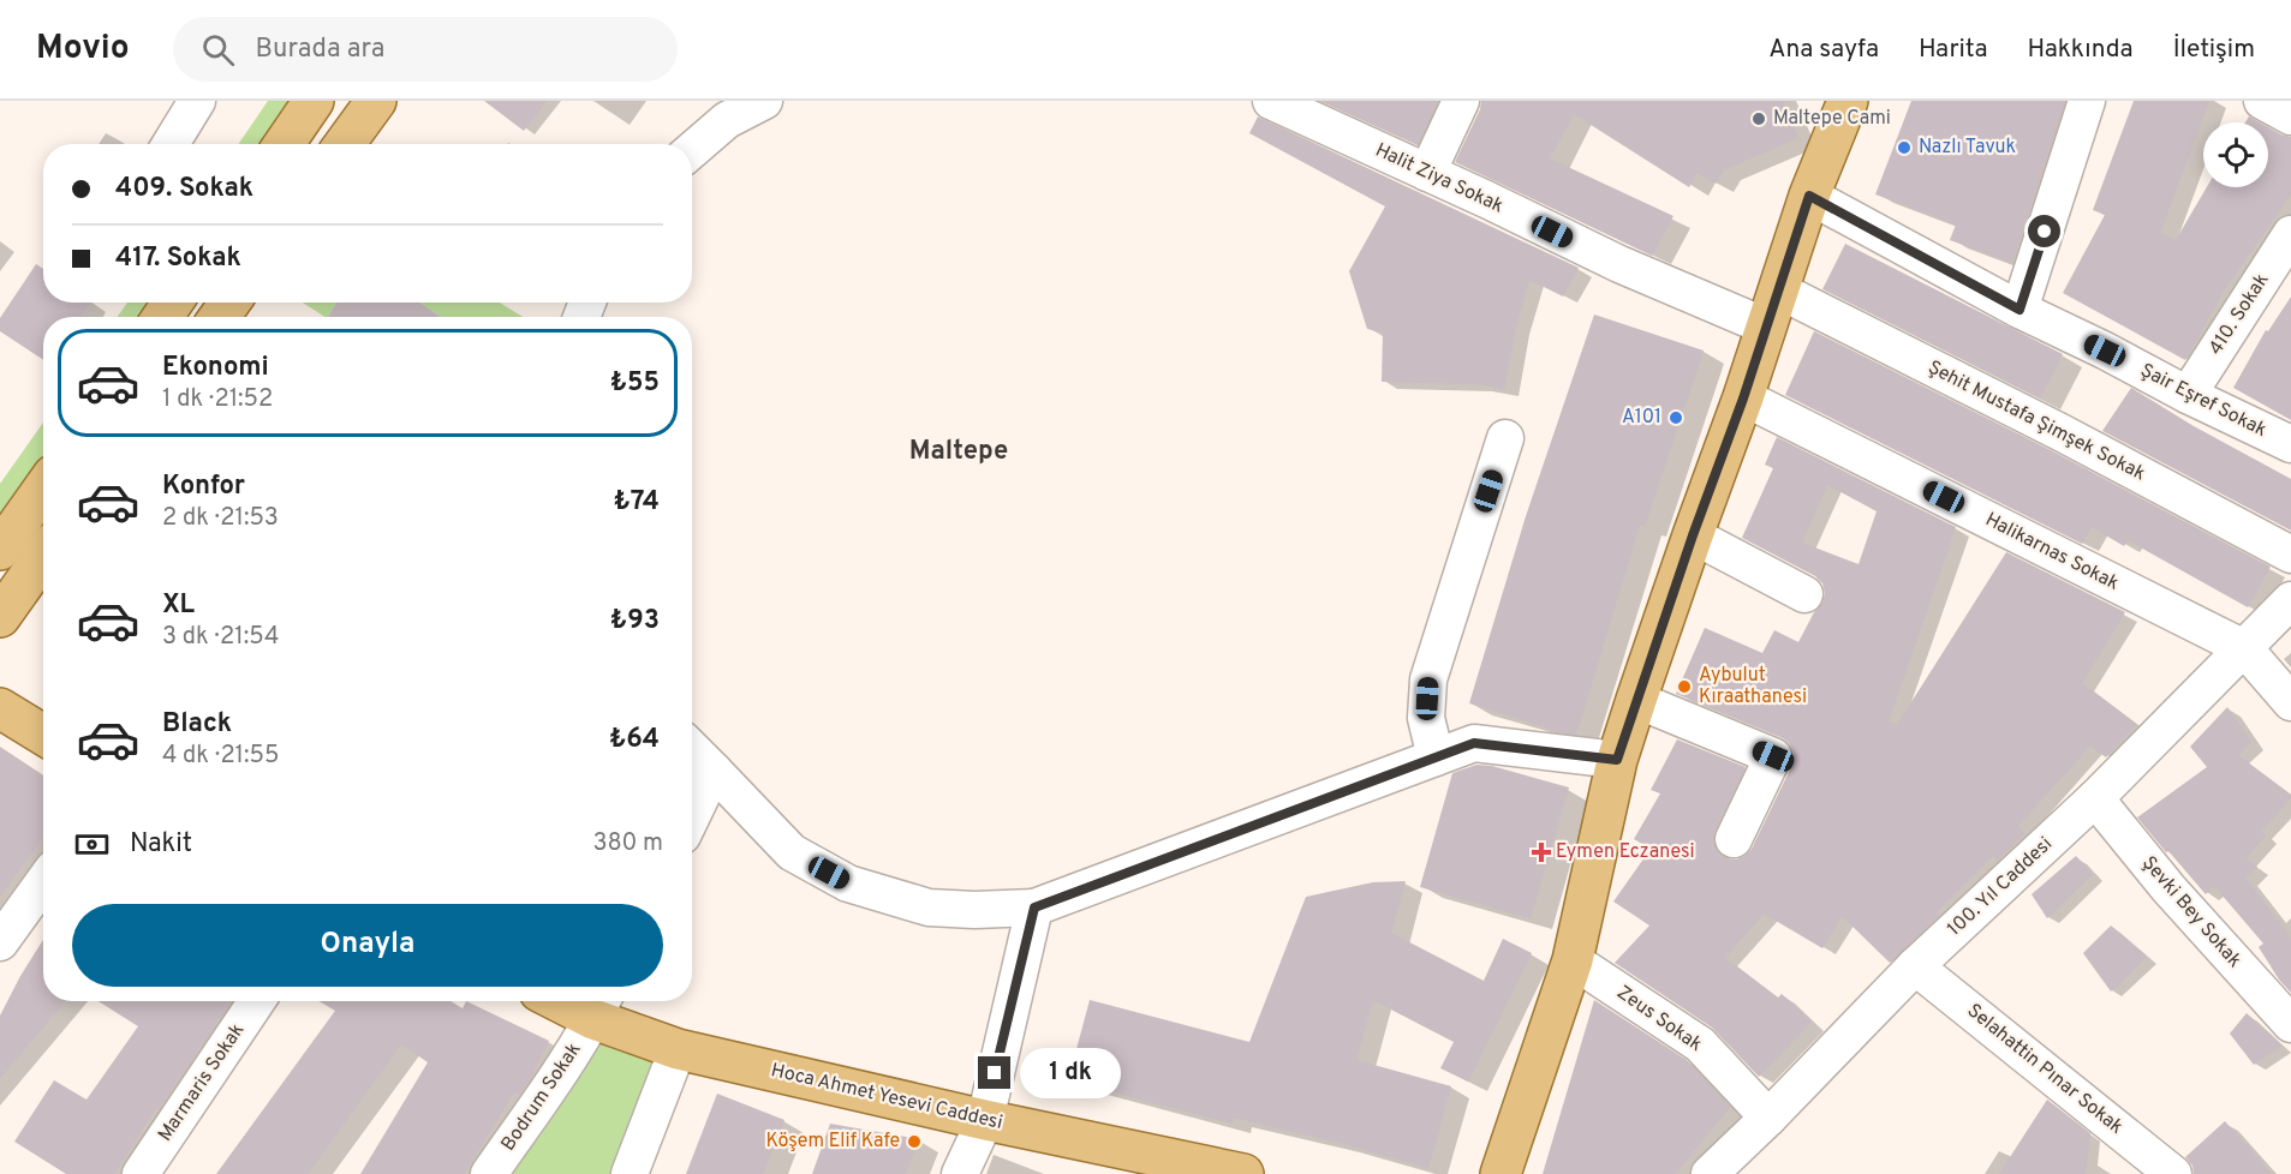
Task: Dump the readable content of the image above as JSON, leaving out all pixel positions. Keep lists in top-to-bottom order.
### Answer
{
  "streets": {
    "main road": ["Hoca Ahmet Yesevi Caddesi"],
    "street": [
      "Halit Ziya Sokak",
      "410. Sokak",
      "Şair Eşref Sokak",
      "Şehit Mustafa Şimşek Sokak",
      "Halikarnas Sokak",
      "100. Yıl Caddesi",
      "Şevki Bey Sokak",
      "Zeus Sokak",
      "Selahattin Pınar Sokak",
      "Marmaris Sokak",
      "Bodrum Sokak"
    ]
  },
  "crossings": [
    ["Halit Ziya Sokak", "Şehit Mustafa Şimşek Sokak"],
    ["410. Sokak", "Şair Eşref Sokak"],
    ["Halikarnas Sokak", "100. Yıl Caddesi"],
    ["100. Yıl Caddesi", "Şevki Bey Sokak"],
    ["100. Yıl Caddesi", "Zeus Sokak"],
    ["100. Yıl Caddesi", "Selahattin Pınar Sokak"],
    ["Bodrum Sokak", "Hoca Ahmet Yesevi Caddesi"]
  ],
  "districts": ["Maltepe"],
  "places": {
    "other": [
      "Maltepe Cami",
      "Nazlı Tavuk",
      "A101",
      "Aybulut Kıraathanesi",
      "Köşem Elif Kafe"
    ],
    "health": ["Eymen Eczanesi"]
  },
  "page": {
    "header": "Movio",
    "search": "Burada ara",
    "nav": [
      "Ana sayfa",
      "Harita",
      "Hakkında",
      "İletişim"
    ],
    "banner": ["409. Sokak", "417. Sokak"],
    "list": [
      {
        "name": "Ekonomi",
        "note": "1 dk · 21:52",
        "value": "₺55"
      },
      {
        "name": "Konfor",
        "note": "2 dk · 21:53",
        "value": "₺74"
      },
      {
        "name": "XL",
        "note": "3 dk · 21:54",
        "value": "₺93"
      },
      {
        "name": "Black",
        "note": "4 dk · 21:55",
        "value": "₺64"
      }
    ],
    "pay": ["Nakit", "380 m"],
    "buttons": "Onayla",
    "bubble": "1 dk"
  }
}
